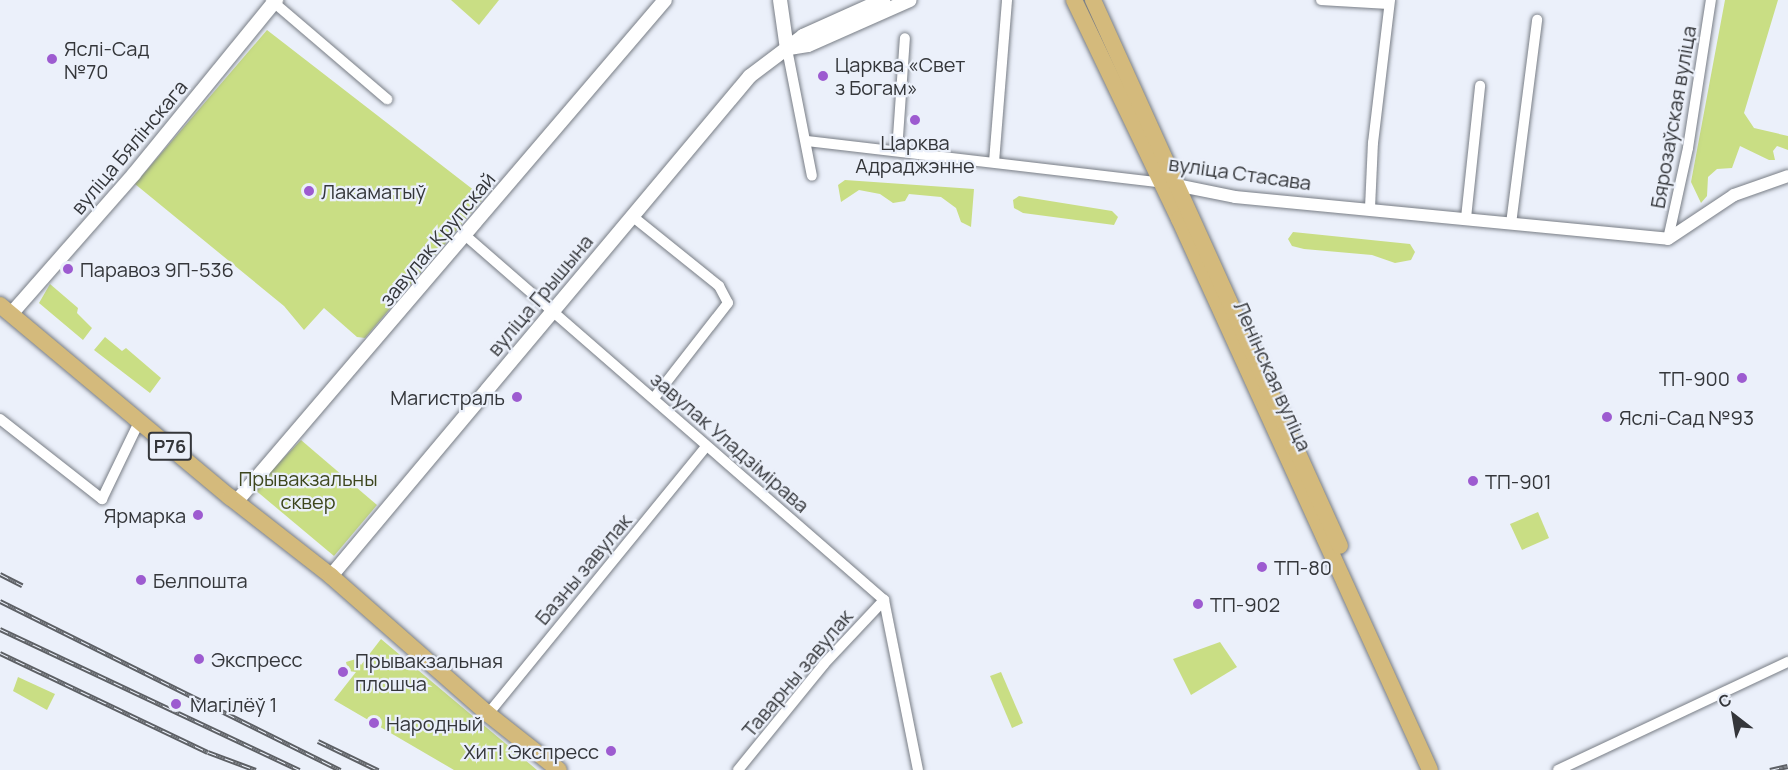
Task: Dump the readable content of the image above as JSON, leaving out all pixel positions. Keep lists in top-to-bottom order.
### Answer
{
  "streets": {
    "main road": [
      "вуліца Бялінскага",
      "завулак Крупскай",
      "вуліца Грышына",
      "Ленінская вуліца",
      "Р76"
    ],
    "street": [
      "Бярозаўская вуліца",
      "вуліца Стасава",
      "завулак Уладзімірава",
      "Базны завулак",
      "Таварны завулак"
    ]
  },
  "crossings": [
    ["Бярозаўская вуліца", "вуліца Стасава"],
    ["вуліца Бялінскага", "Р76"],
    ["вуліца Стасава", "Ленінская вуліца"],
    ["завулак Крупскай", "завулак Уладзімірава"],
    ["завулак Крупскай", "Р76"],
    ["вуліца Грышына", "завулак Уладзімірава"],
    ["вуліца Грышына", "Р76"],
    ["завулак Уладзімірава", "Базны завулак"],
    ["завулак Уладзімірава", "Таварны завулак"],
    ["Р76", "Базны завулак"]
  ],
  "parks": ["Прывакзальны сквер"],
  "places": [
    "Яслі-Сад №70",
    "Царква «Свет з Богам»",
    "Царква Адраджэнне",
    "Лакаматыў",
    "Паравоз 9П-536",
    "ТП-900",
    "Магистраль",
    "Яслі-Сад №93",
    "ТП-901",
    "Ярмарка",
    "ТП-80",
    "Белпошта",
    "ТП-902",
    "Экспресс",
    "Прывакзальная плошча",
    "Магілёў 1",
    "Народный",
    "Хит! Экспресс"
  ],
  "north": "top left"
}
